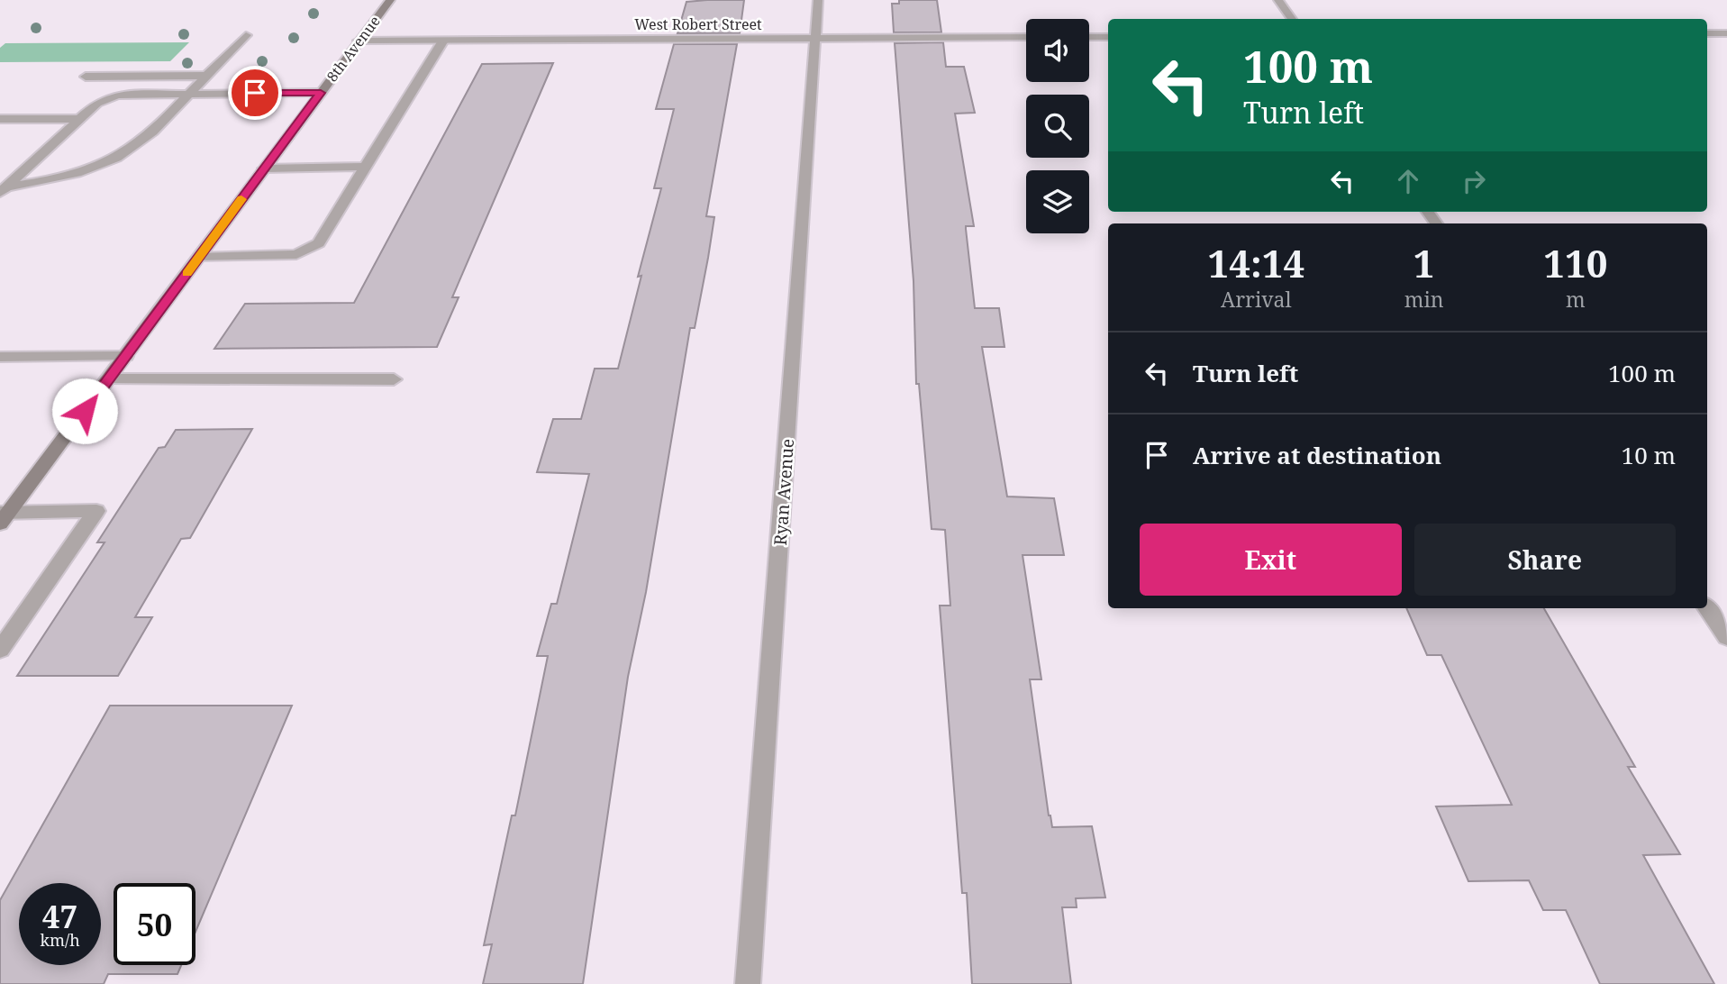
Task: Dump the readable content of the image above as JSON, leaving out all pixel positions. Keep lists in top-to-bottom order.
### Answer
{
  "streets": {
    "main road": ["8th Avenue"],
    "street": ["West Robert Street", "Ryan Avenue"]
  },
  "crossings": [
    ["West Robert Street", "8th Avenue"],
    ["West Robert Street", "Ryan Avenue"]
  ],
  "page": {
    "turn": ["100 m", "Turn left"],
    "eta": [
      "14:14",
      "Arrival",
      "1",
      "min",
      "110",
      "m"
    ],
    "list": [
      {
        "name": "Turn left",
        "value": "100 m"
      },
      {
        "name": "Arrive at destination",
        "value": "10 m"
      }
    ],
    "buttons": ["Exit", "Share"],
    "speed": "47 km/h",
    "limit": "50"
  }
}
